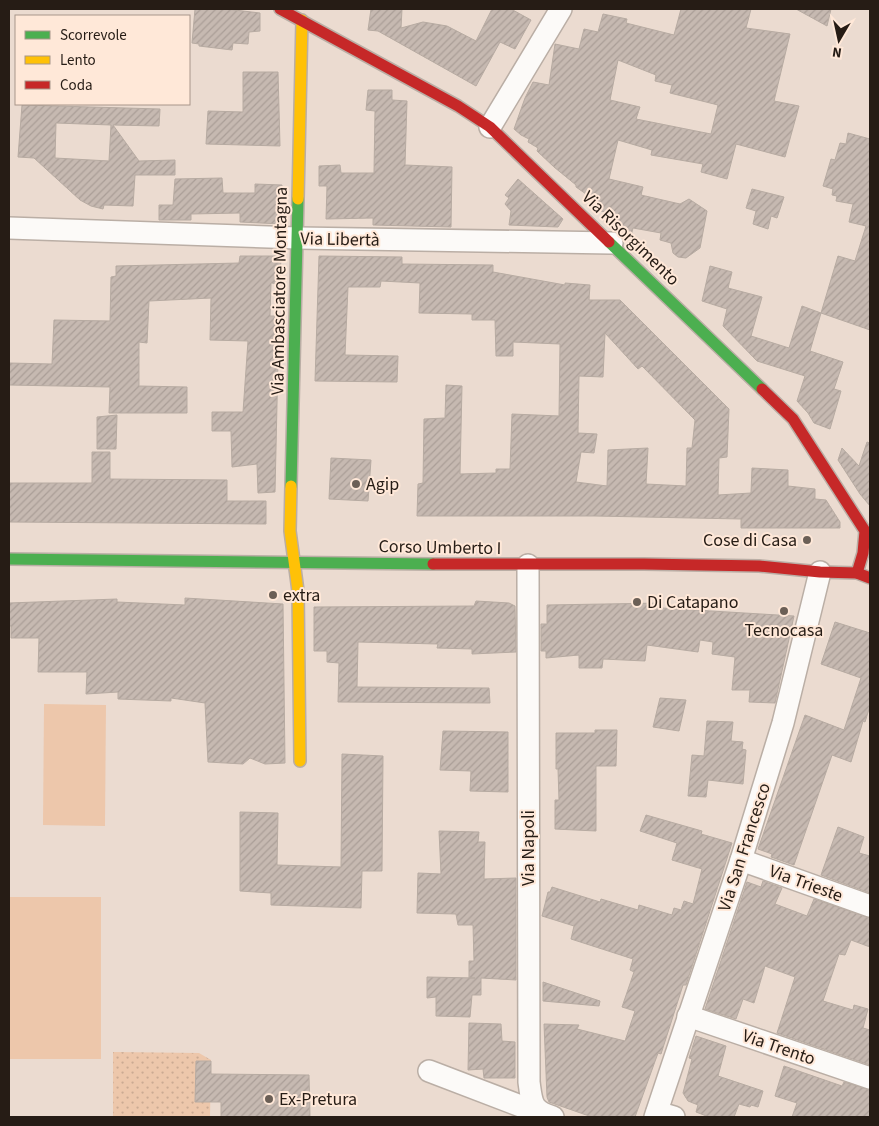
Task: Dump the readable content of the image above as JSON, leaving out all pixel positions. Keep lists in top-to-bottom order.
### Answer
{
  "streets": {
    "street": [
      "Via Risorgimento",
      "Via Libertà",
      "Via Ambasciatore Montagna",
      "Corso Umberto I",
      "Via San Francesco",
      "Via Napoli",
      "Via Trieste",
      "Via Trento"
    ]
  },
  "crossings": [
    ["Via Risorgimento", "Via Libertà"],
    ["Via Risorgimento", "Via Ambasciatore Montagna"],
    ["Via Risorgimento", "Corso Umberto I"],
    ["Via Libertà", "Via Ambasciatore Montagna"],
    ["Via Ambasciatore Montagna", "Corso Umberto I"],
    ["Corso Umberto I", "Via San Francesco"],
    ["Corso Umberto I", "Via Napoli"],
    ["Via San Francesco", "Via Trieste"],
    ["Via San Francesco", "Via Trento"]
  ],
  "places": [
    "Agip",
    "Cose di Casa",
    "extra",
    "Di Catapano",
    "Tecnocasa",
    "Ex-Pretura"
  ],
  "legend": ["Scorrevole", "Lento", "Coda"],
  "north": "bottom"
}
